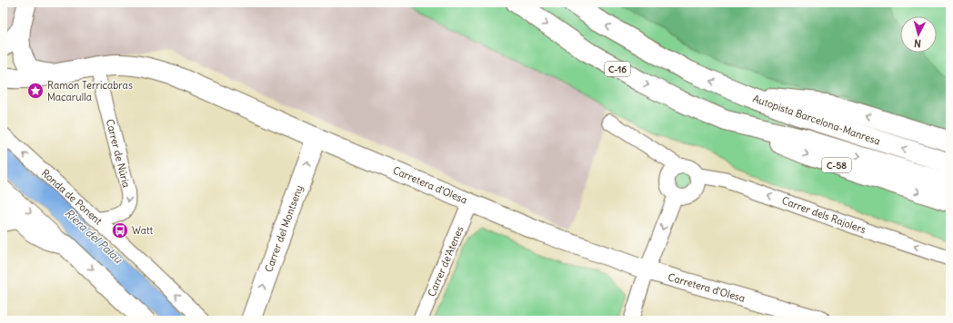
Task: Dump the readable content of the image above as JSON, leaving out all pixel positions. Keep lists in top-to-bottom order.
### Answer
{
  "streets": {
    "main road": [
      "C-16",
      "Autopista Barcelona-Manresa",
      "C-58",
      "Carretera d'Olesa",
      "Carrer del Montseny"
    ],
    "street": [
      "Carrer de Núria",
      "Ronda de Ponent",
      "Carrer dels Rajolers",
      "Carrer de'Atenes"
    ]
  },
  "crossings": [
    ["Autopista Barcelona-Manresa", "C-58"],
    ["Carrer de Núria", "Carretera d'Olesa"],
    ["Carrer de Núria", "Ronda de Ponent"],
    ["Carretera d'Olesa", "Carrer del Montseny"],
    ["Carretera d'Olesa", "Carrer de'Atenes"]
  ],
  "one_way": ["Carrer de Núria", "Carrer dels Rajolers", "Carrer del Montseny"],
  "water": ["Riera del Palau"],
  "places": {
    "place": ["Ramon Terricabras Macarulla"],
    "bus stop": ["Watt"]
  },
  "north": "bottom"
}
